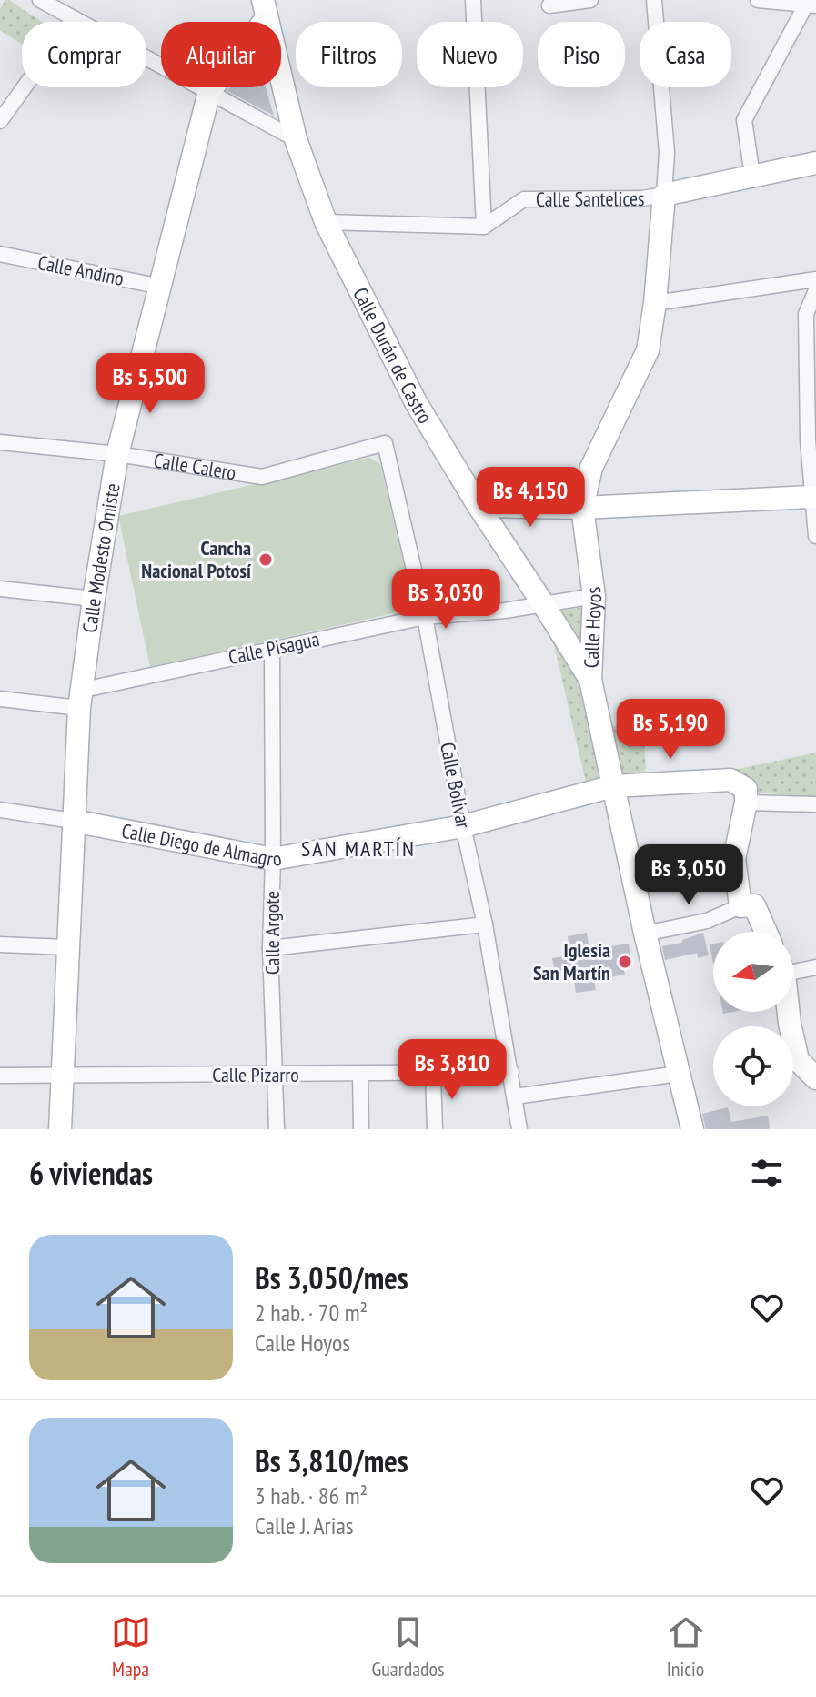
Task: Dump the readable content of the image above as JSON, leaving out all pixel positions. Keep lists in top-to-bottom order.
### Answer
{
  "streets": {
    "main road": [
      "Calle Santelices",
      "Calle Durán de Castro",
      "Calle Modesto Omiste",
      "Calle Hoyos",
      "Calle Diego de Almagro"
    ],
    "street": [
      "Calle Andino",
      "Calle Calero",
      "Calle Pisagua",
      "Calle Bolivar",
      "Calle Argote",
      "Calle Pizarro"
    ]
  },
  "crossings": [
    ["Calle Santelices", "Calle Hoyos"],
    ["Calle Andino", "Calle Modesto Omiste"],
    ["Calle Durán de Castro", "Calle Modesto Omiste"],
    ["Calle Durán de Castro", "Calle Hoyos"],
    ["Calle Durán de Castro", "Calle Pisagua"],
    ["Calle Calero", "Calle Modesto Omiste"],
    ["Calle Calero", "Calle Bolivar"],
    ["Calle Modesto Omiste", "Calle Pisagua"],
    ["Calle Modesto Omiste", "Calle Diego de Almagro"],
    ["Calle Modesto Omiste", "Calle Pizarro"],
    ["Calle Hoyos", "Calle Pisagua"],
    ["Calle Hoyos", "Calle Diego de Almagro"],
    ["Calle Pisagua", "Calle Bolivar"],
    ["Calle Pisagua", "Calle Argote"],
    ["Calle Bolivar", "Calle Diego de Almagro"],
    ["Calle Bolivar", "Calle Pizarro"],
    ["Calle Diego de Almagro", "Calle Argote"],
    ["Calle Argote", "Calle Pizarro"]
  ],
  "districts": ["SAN MARTÍN"],
  "places": ["Cancha Nacional Potosí", "Iglesia San Martín"],
  "north": "left",
  "page": {
    "chip": [
      "Comprar",
      "Alquilar",
      "Filtros",
      "Nuevo",
      "Piso",
      "Casa"
    ],
    "price": [
      "Bs 5,500",
      "Bs 4,150",
      "Bs 3,030",
      "Bs 5,190",
      "Bs 3,050",
      "Bs 3,810"
    ],
    "heading": "6 viviendas",
    "list": [
      {
        "name": "Bs 3,050/mes",
        "note": "2 hab. · 70 m² · Calle Hoyos"
      },
      {
        "name": "Bs 3,810/mes",
        "note": "3 hab. · 86 m² · Calle J. Arias"
      }
    ],
    "tabs": ["Mapa", "Guardados", "Inicio"]
  }
}
